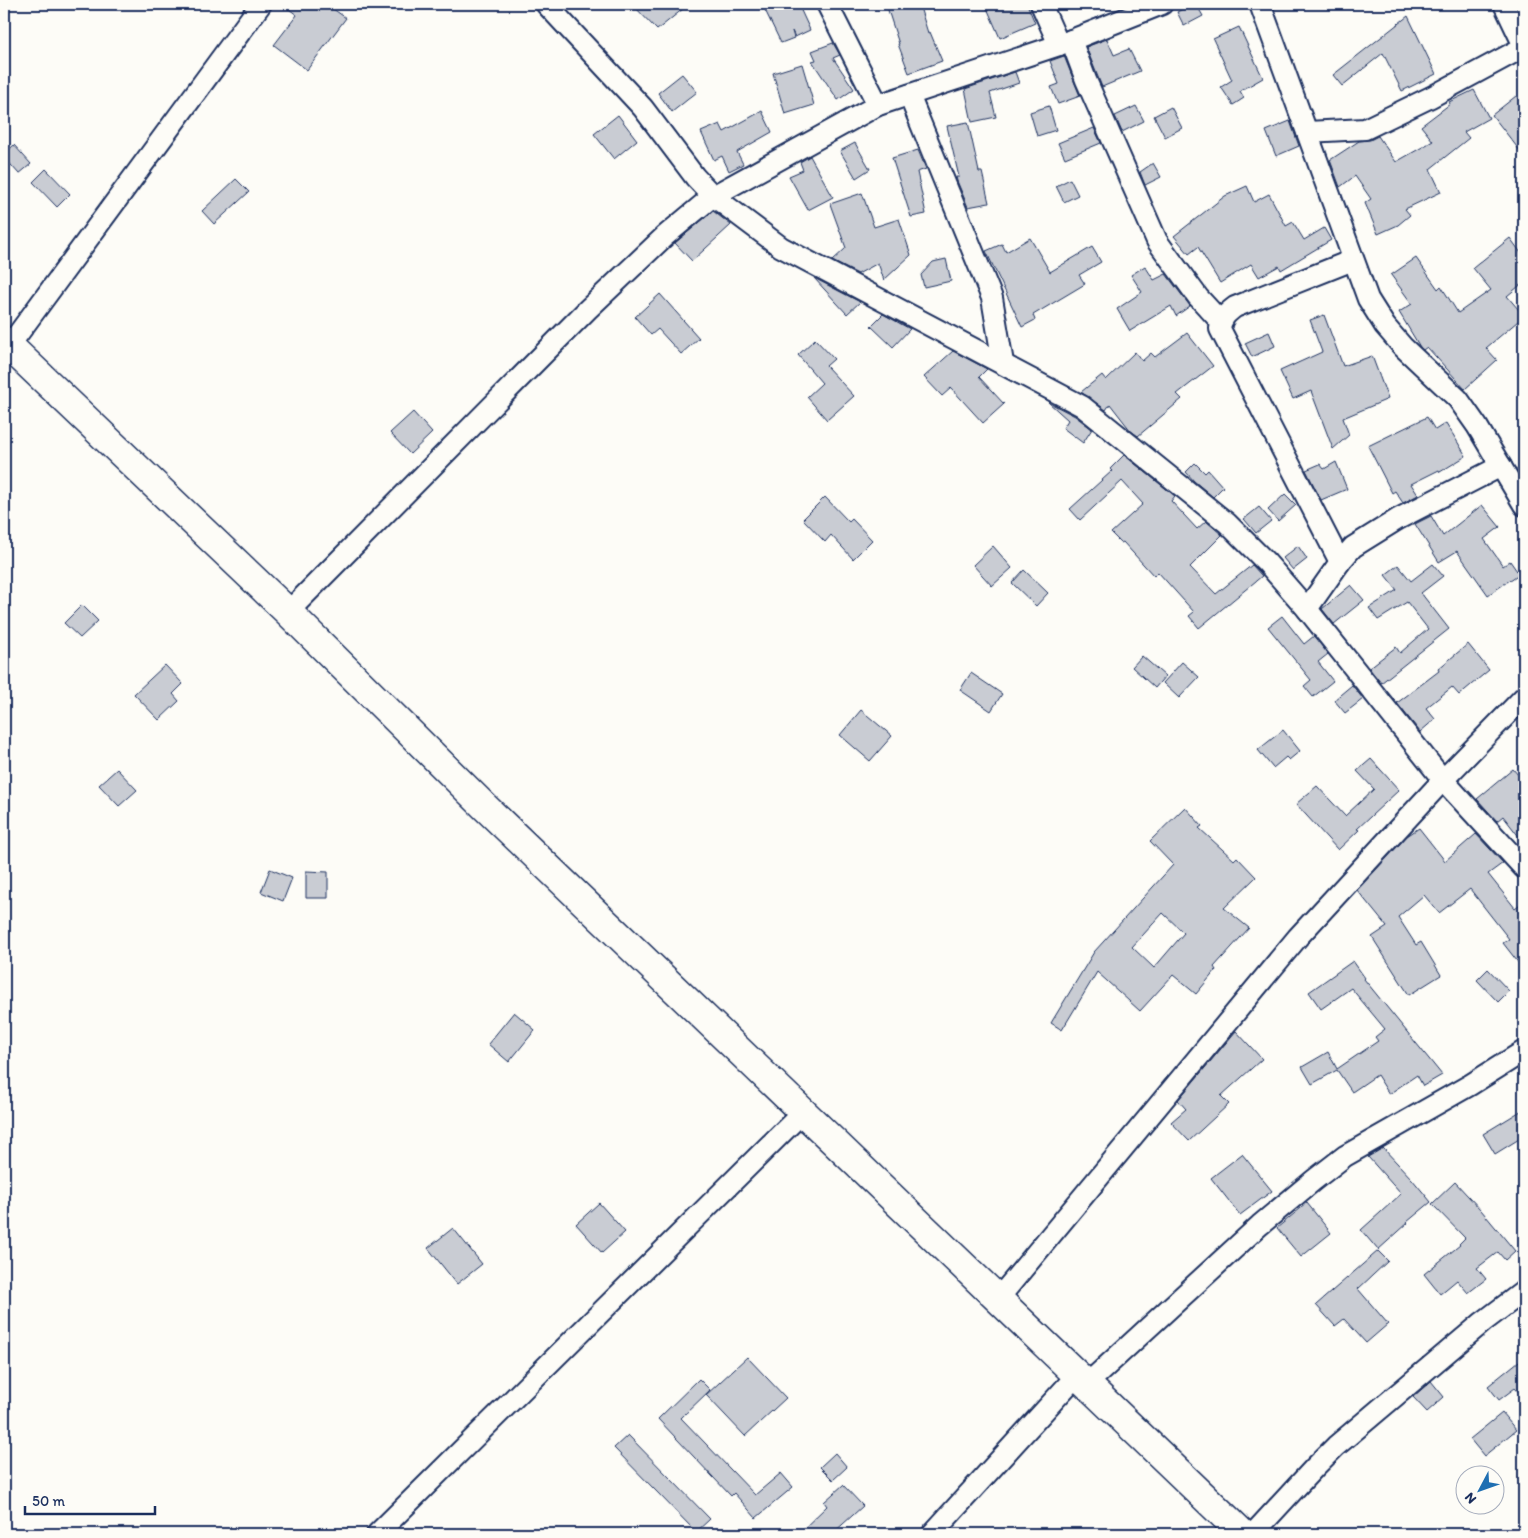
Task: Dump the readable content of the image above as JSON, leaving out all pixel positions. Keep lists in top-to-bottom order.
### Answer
{
  "scale_bar": "50 m",
  "north": "bottom left"
}
